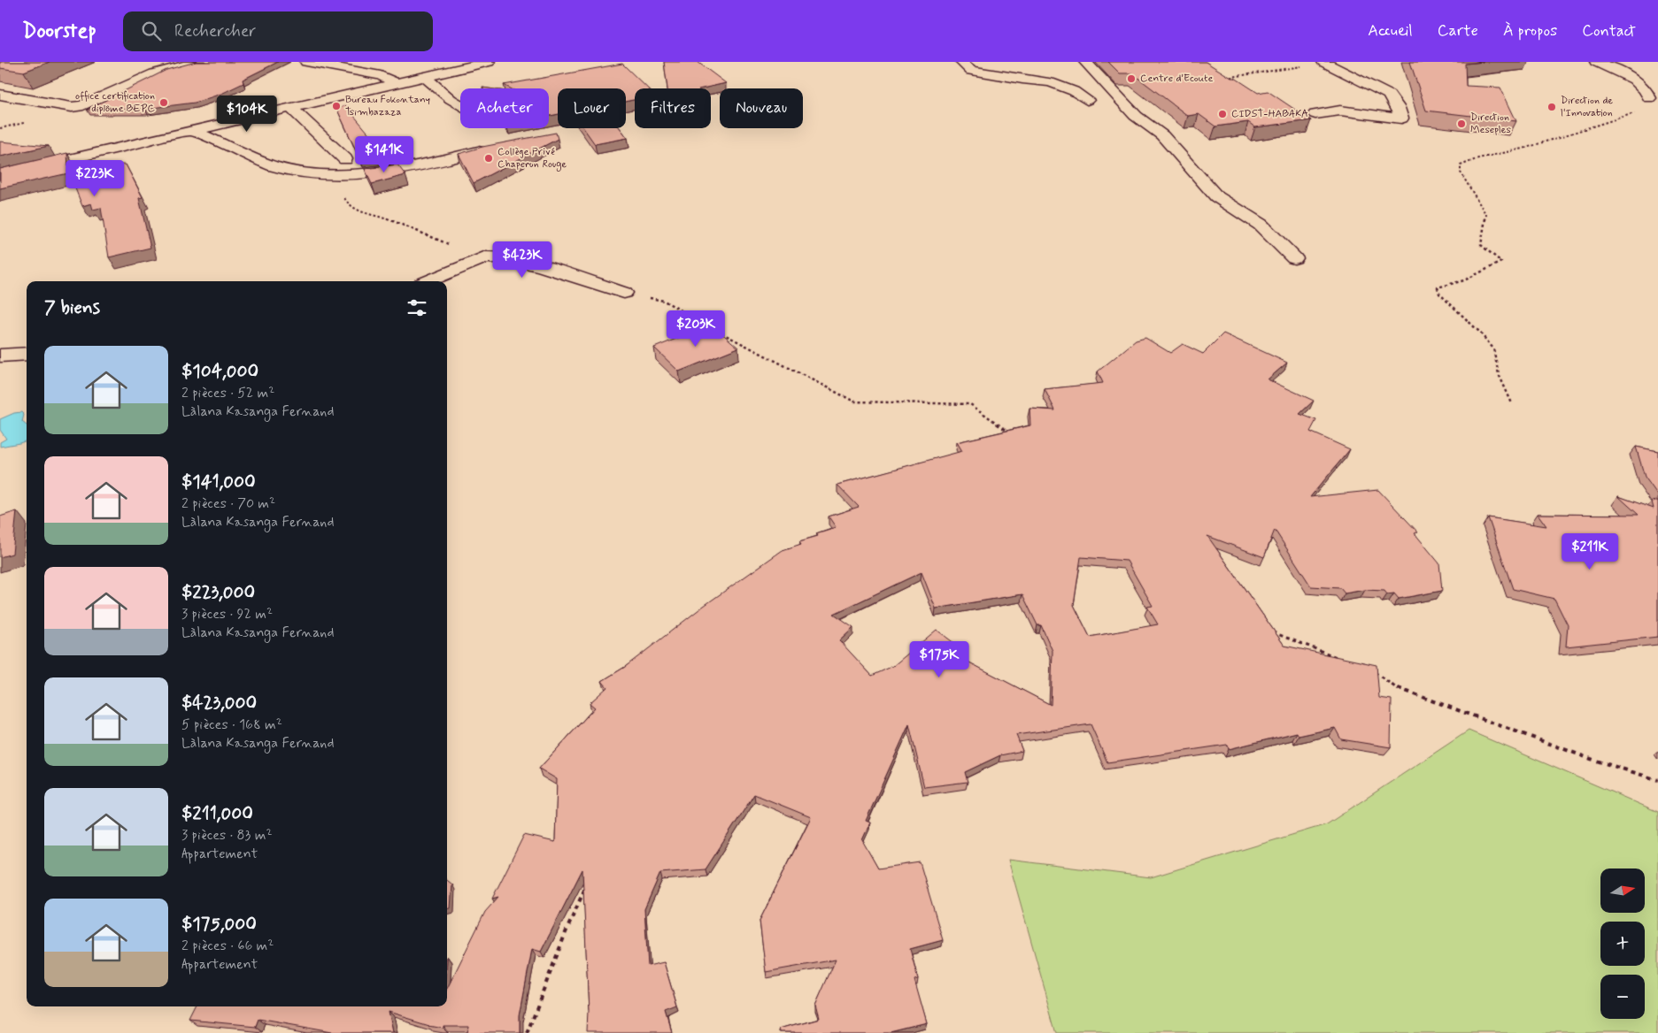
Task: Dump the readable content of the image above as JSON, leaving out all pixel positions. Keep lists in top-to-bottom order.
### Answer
{
  "places": [
    "Centre d'Ecoute",
    "office certification diplôme BEPC",
    "Bureau Fokontany Tsimbazaza",
    "Direction de l'Innovation",
    "CIDST-HABAKA",
    "Direction Meseples",
    "Collège Privé Chaperon Rouge"
  ],
  "north": "right",
  "page": {
    "header": "Doorstep",
    "search": "Rechercher",
    "nav": [
      "Accueil",
      "Carte",
      "À propos",
      "Contact"
    ],
    "chip": [
      "Acheter",
      "Louer",
      "Filtres",
      "Nouveau"
    ],
    "price": [
      "$104K",
      "$141K",
      "$223K",
      "$423K",
      "$203K",
      "$211K",
      "$175K"
    ],
    "heading": "7 biens",
    "list": [
      {
        "name": "$104,000",
        "note": "2 pièces · 52 m² · Làlana Kasanga Fernand"
      },
      {
        "name": "$141,000",
        "note": "2 pièces · 70 m² · Làlana Kasanga Fernand"
      },
      {
        "name": "$223,000",
        "note": "3 pièces · 92 m² · Làlana Kasanga Fernand"
      },
      {
        "name": "$423,000",
        "note": "5 pièces · 168 m² · Làlana Kasanga Fernand"
      },
      {
        "name": "$211,000",
        "note": "3 pièces · 83 m² · Appartement"
      },
      {
        "name": "$175,000",
        "note": "2 pièces · 66 m² · Appartement"
      }
    ],
    "map_buttons": ["+", "−"]
  }
}
